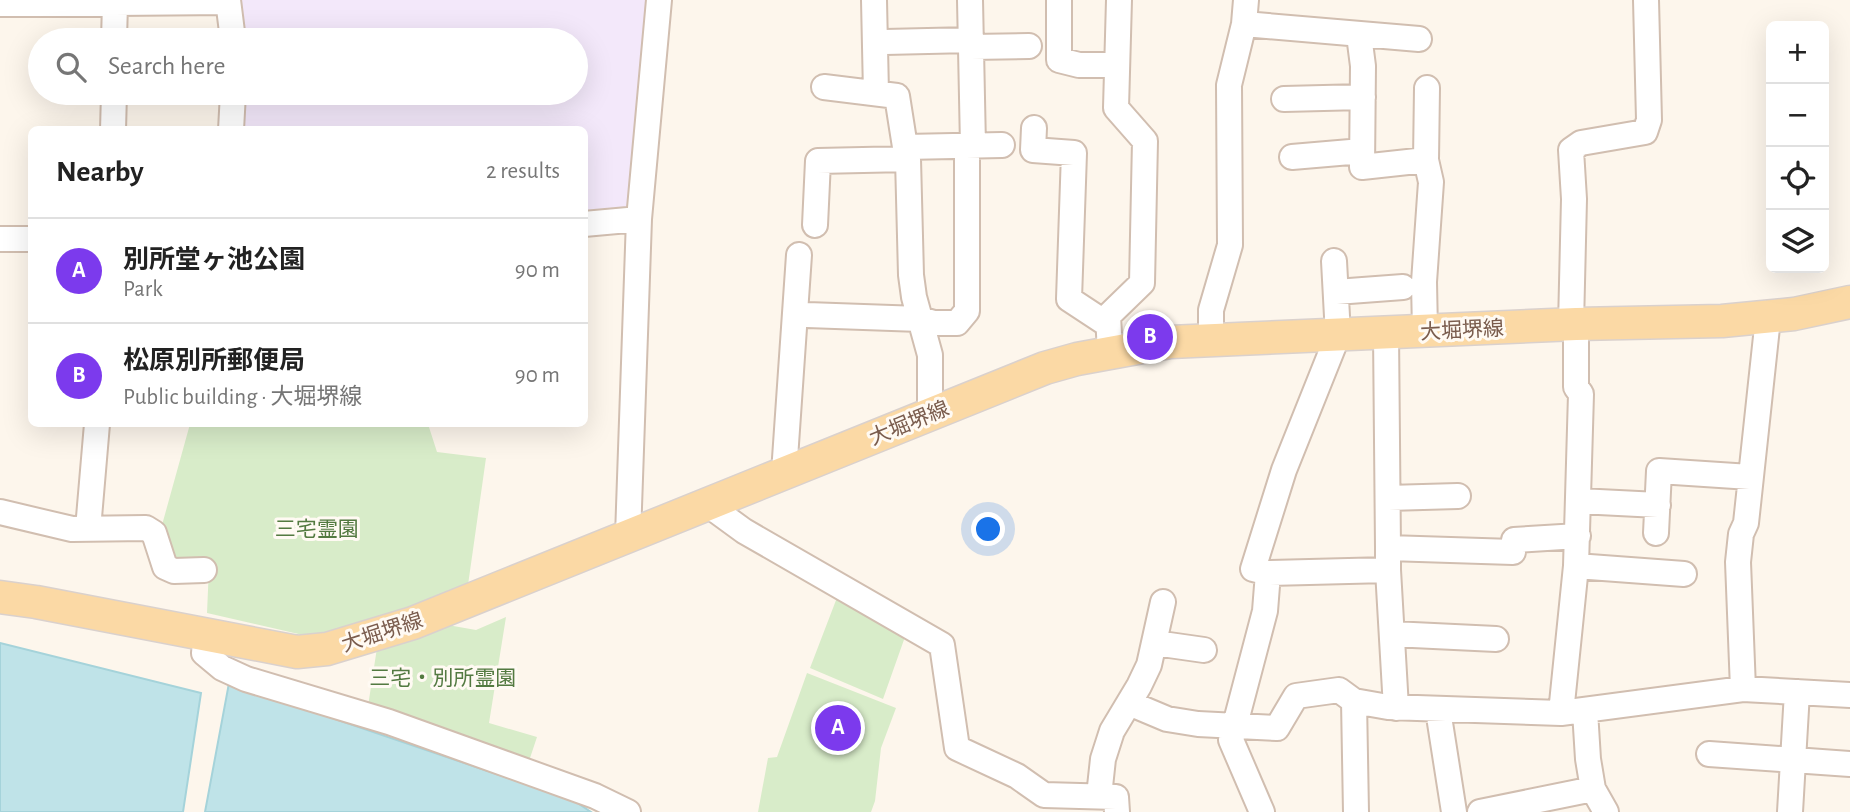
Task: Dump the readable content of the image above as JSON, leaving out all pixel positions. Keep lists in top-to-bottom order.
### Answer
{
  "streets": {
    "main road": ["大堀堺線"]
  },
  "parks": ["三宅霊園", "三宅・別所霊園"],
  "page": {
    "map_buttons": ["+", "−"],
    "search": "Search here",
    "heading": ["Nearby", "2 results"],
    "list": [
      {
        "mark": "A",
        "name": "別所堂ヶ池公園",
        "note": "Park",
        "value": "90 m"
      },
      {
        "mark": "B",
        "name": "松原別所郵便局",
        "note": "Public building · 大堀堺線",
        "value": "90 m"
      }
    ],
    "pins": ["B", "A"]
  }
}
